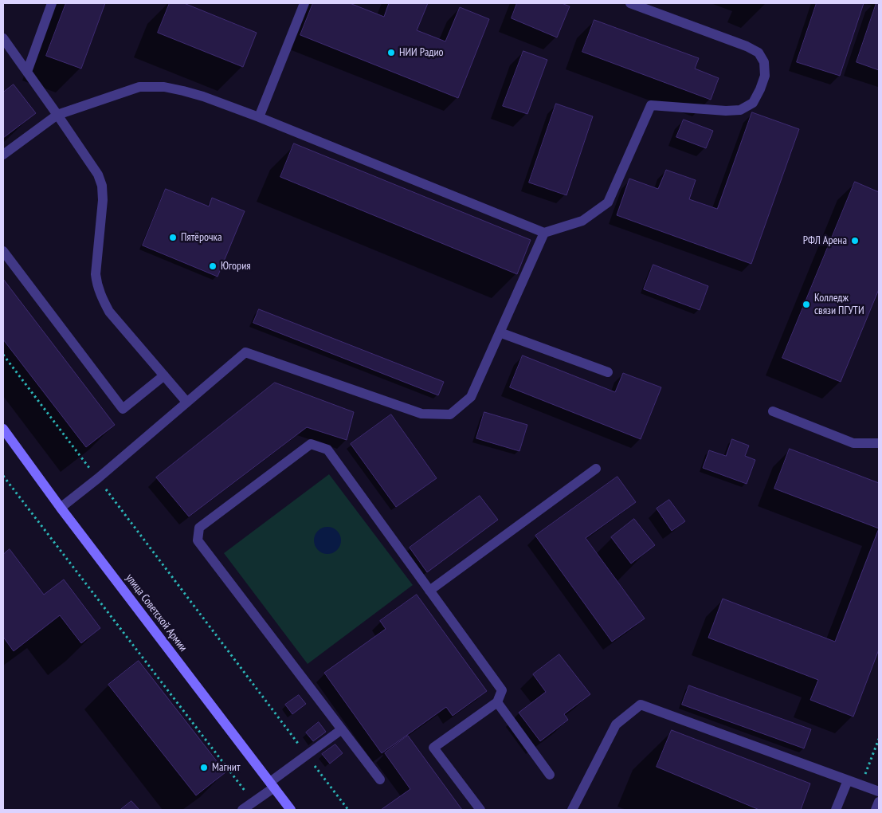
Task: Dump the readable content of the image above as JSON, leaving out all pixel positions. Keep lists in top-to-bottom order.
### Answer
{
  "streets": {
    "main road": ["улица Советской Армии"]
  },
  "places": [
    "НИИ Радио",
    "Пятёрочка",
    "РФЛ Арена",
    "Югория",
    "Колледж связи ПГУТИ",
    "Магнит"
  ]
}
